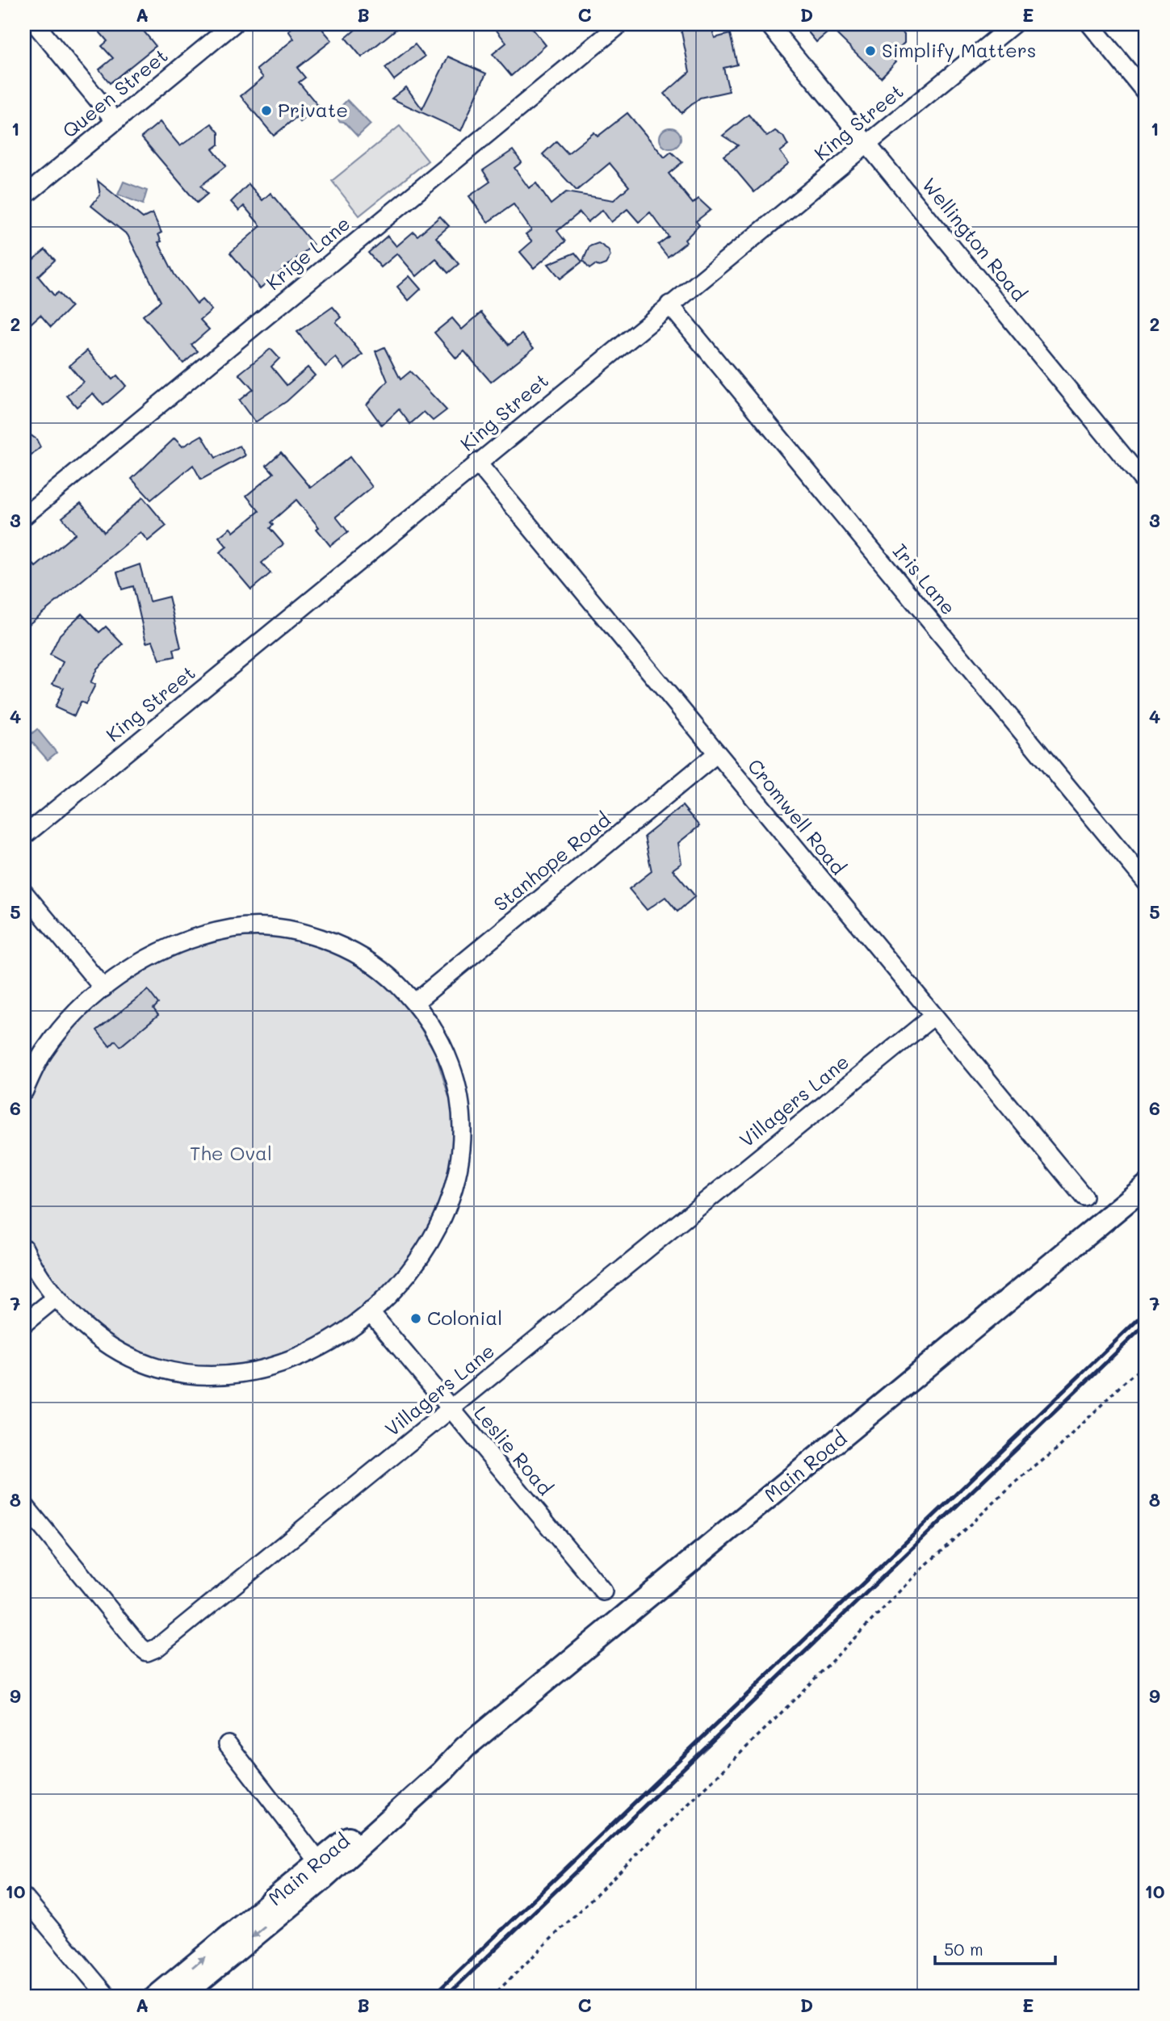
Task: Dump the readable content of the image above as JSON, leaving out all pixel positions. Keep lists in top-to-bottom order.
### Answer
{
  "streets": {
    "main road": ["Main Road"],
    "street": [
      "Queen Street",
      "King Street",
      "Wellington Road",
      "Krige Lane",
      "Iris Lane",
      "Cromwell Road",
      "Stanhope Road",
      "Villagers Lane",
      "Leslie Road"
    ]
  },
  "crossings": [
    ["King Street", "Wellington Road"],
    ["King Street", "Iris Lane"],
    ["King Street", "Cromwell Road"],
    ["Cromwell Road", "Stanhope Road"],
    ["Cromwell Road", "Villagers Lane"],
    ["Villagers Lane", "Leslie Road"]
  ],
  "parks": ["The Oval"],
  "places": ["Simplify Matters", "Private", "Colonial"],
  "scale_bar": "50 m",
  "grid": {
    "columns": [
      "A",
      "B",
      "C",
      "D",
      "E"
    ],
    "rows": [
      "1",
      "2",
      "3",
      "4",
      "5",
      "6",
      "7",
      "8",
      "9",
      "10"
    ]
  }
}
